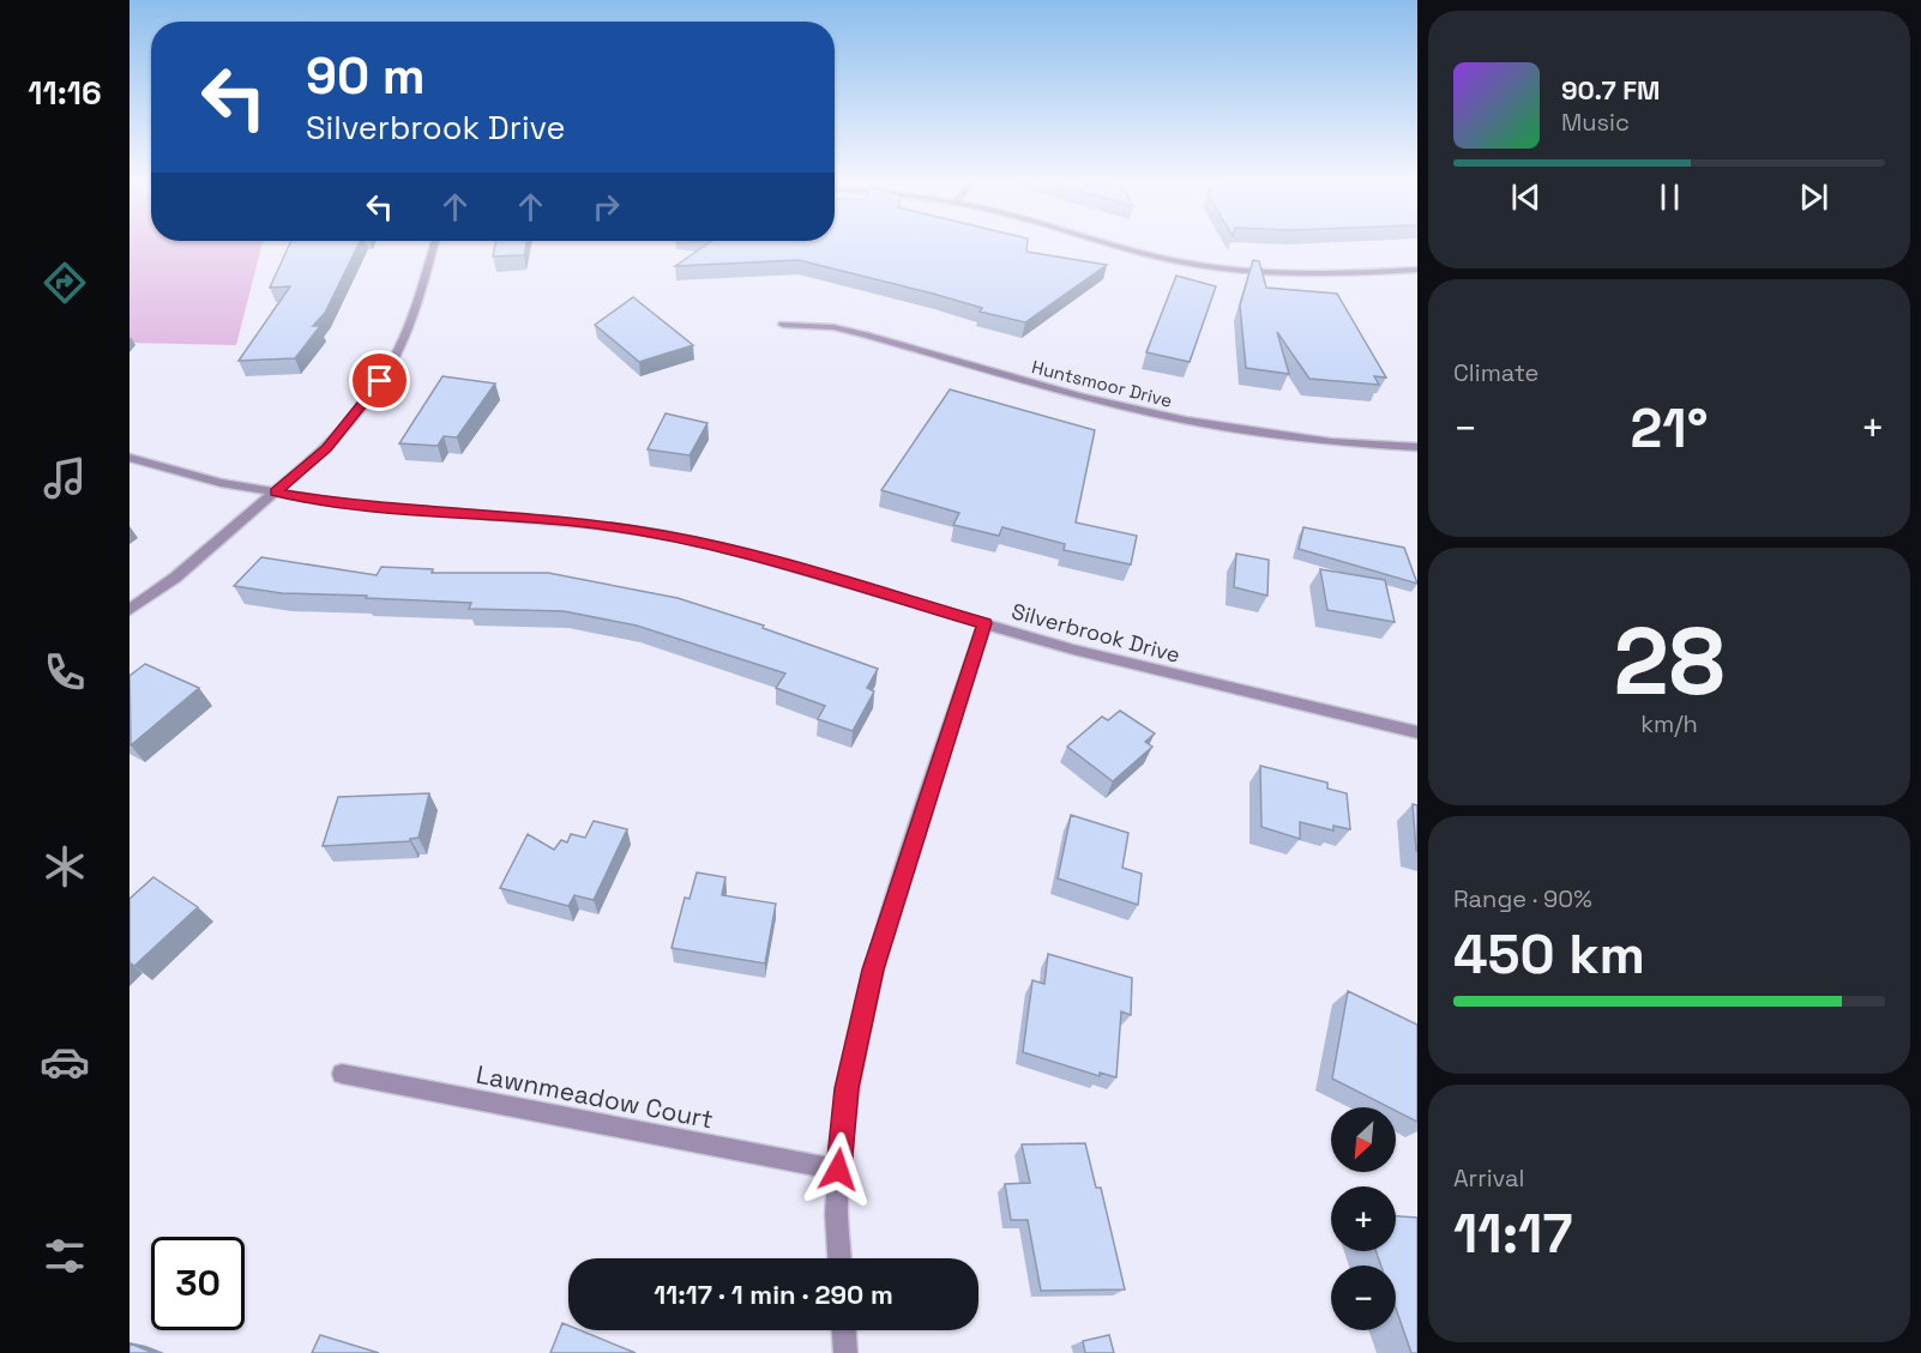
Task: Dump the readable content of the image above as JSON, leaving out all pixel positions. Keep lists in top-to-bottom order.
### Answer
{
  "streets": {
    "street": ["Huntsmoor Drive", "Silverbrook Drive", "Lawnmeadow Court"]
  },
  "north": "bottom left",
  "page": {
    "tabs": "11:16",
    "turn": ["90 m", "Silverbrook Drive"],
    "song": ["90.7 FM", "Music"],
    "tile": [
      "Climate",
      ["28", "km/h"],
      ["Range · 90%", "450 km"],
      ["Arrival", "11:17"]
    ],
    "heat": ["−", "21°", "+"],
    "map_buttons": ["+", "−"],
    "limit": "30",
    "trip": "11:17 · 1 min · 290 m"
  }
}
